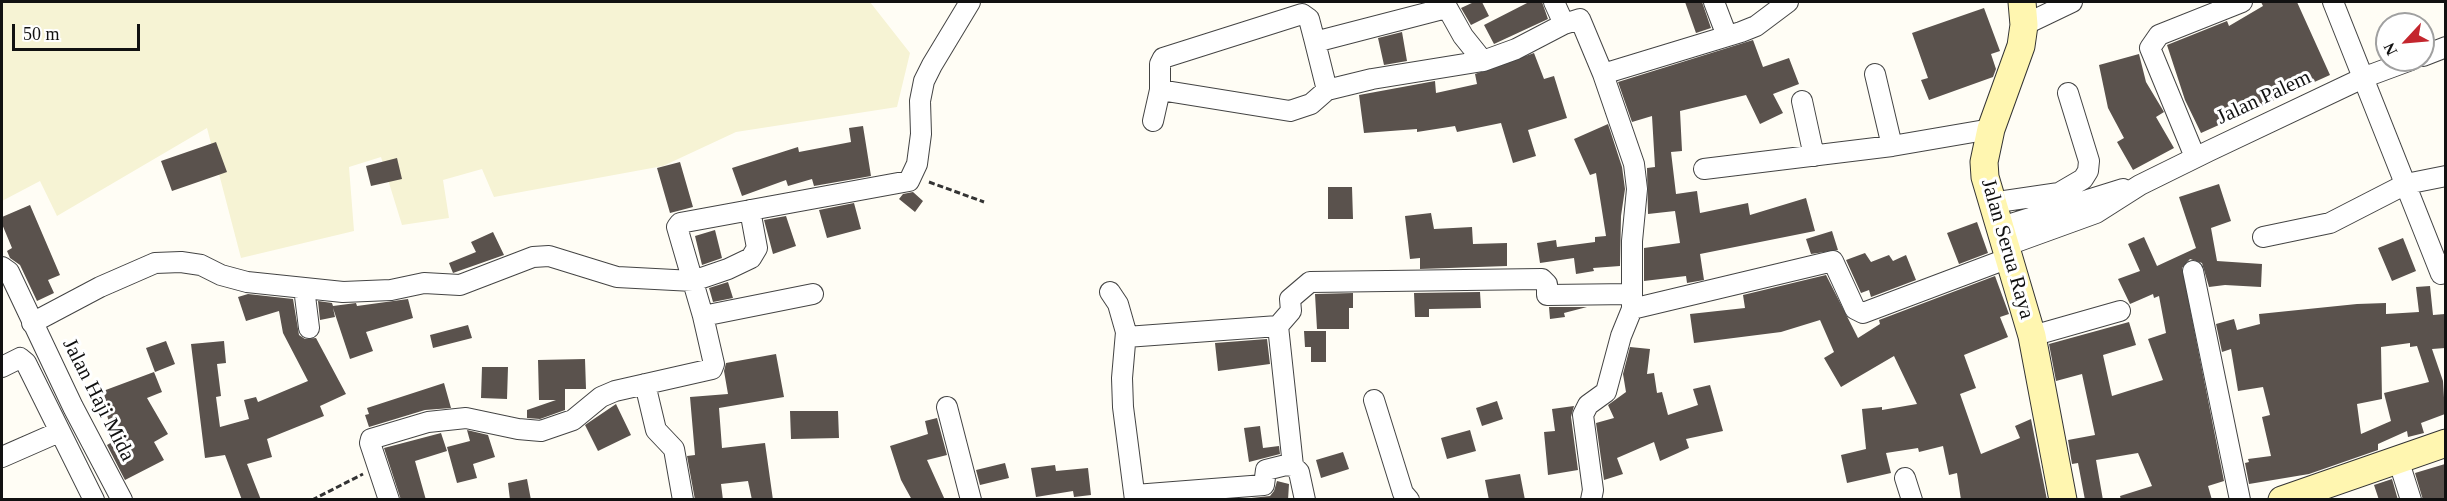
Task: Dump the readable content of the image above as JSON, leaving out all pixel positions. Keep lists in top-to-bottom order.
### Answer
{
  "streets": {
    "main road": ["Jalan Serua Raya"],
    "street": ["Jalan Palem", "Jalan Haji Mida"]
  },
  "crossings": [
    ["Jalan Palem", "Jalan Serua Raya"]
  ],
  "scale_bar": "50 m",
  "north": "bottom left"
}
